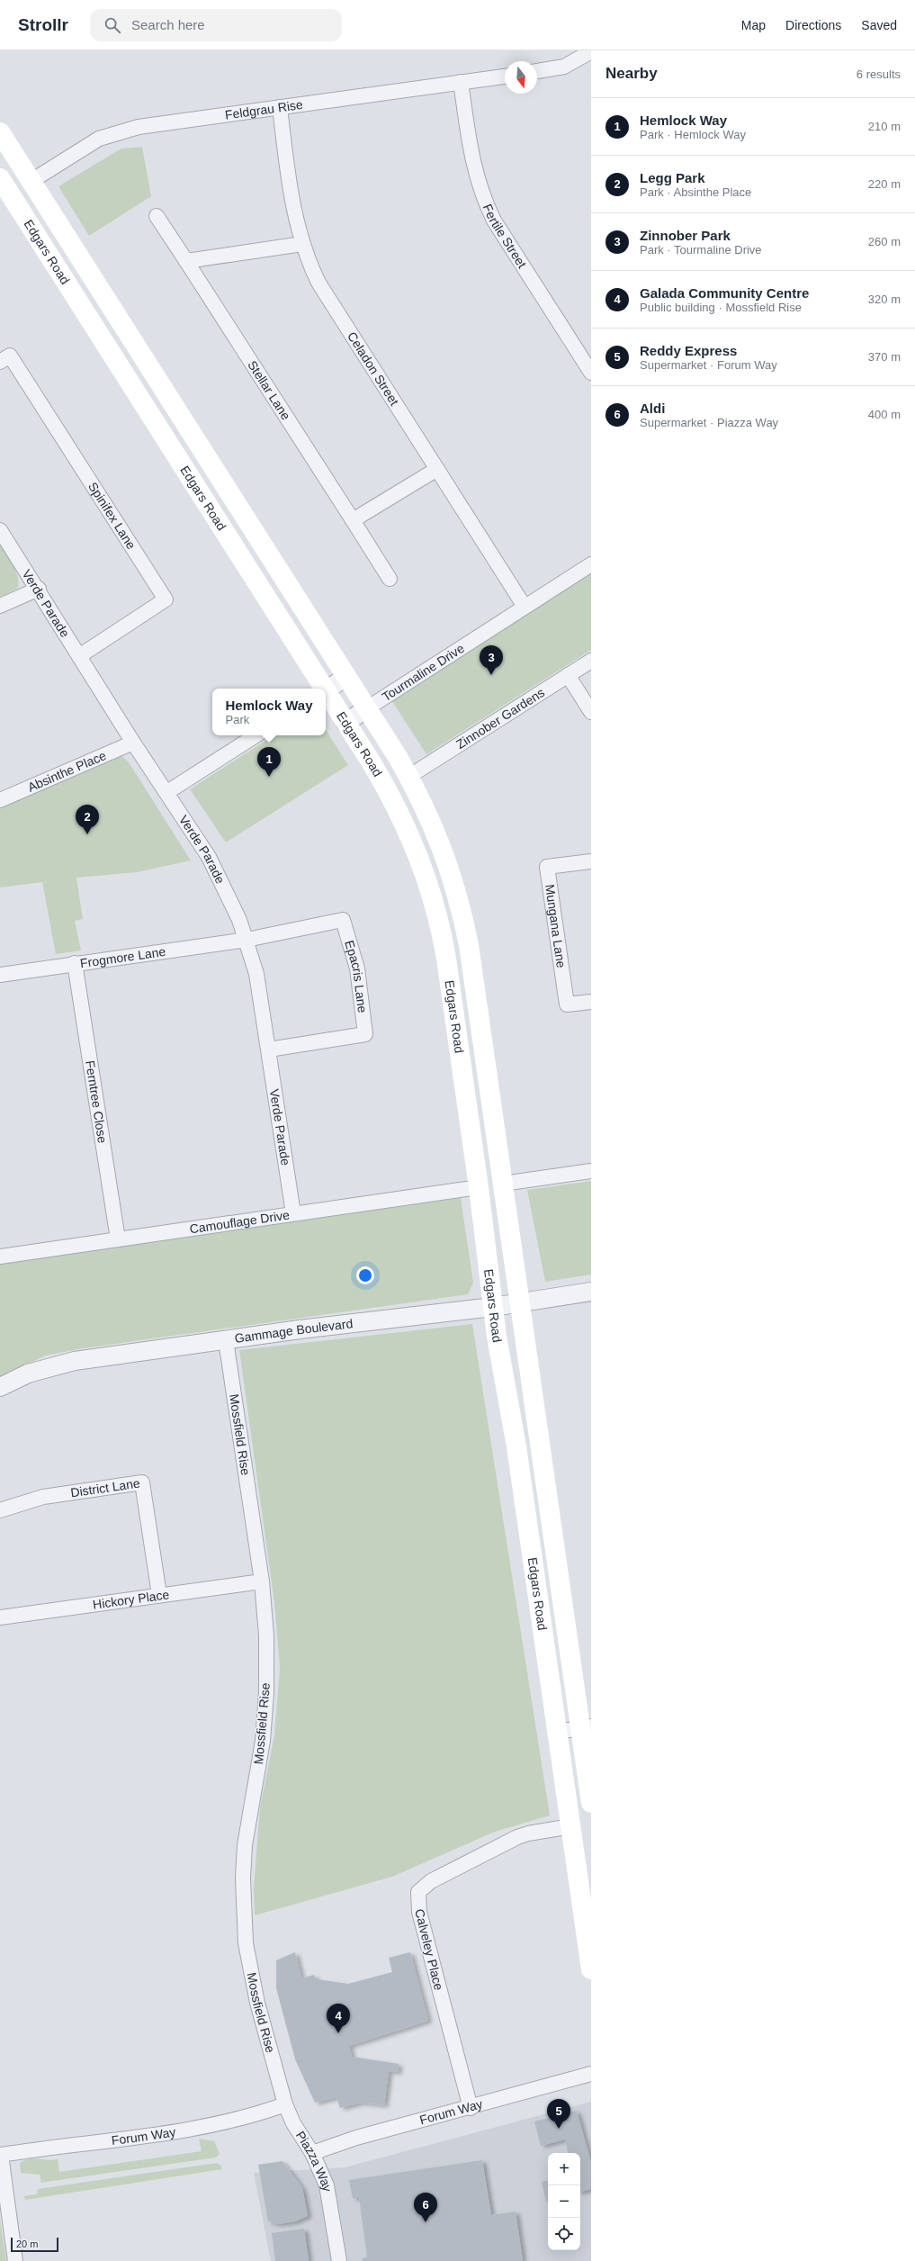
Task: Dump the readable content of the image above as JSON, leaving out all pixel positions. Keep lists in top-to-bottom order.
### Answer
{
  "streets": {
    "main road": ["Edgars Road"],
    "street": [
      "Feldgrau Rise",
      "Fertile Street",
      "Celadon Street",
      "Stellar Lane",
      "Spinifex Lane",
      "Verde Parade",
      "Tourmaline Drive",
      "Zinnober Gardens",
      "Absinthe Place",
      "Mungana Lane",
      "Frogmore Lane",
      "Epacris Lane",
      "Ferntree Close",
      "Camouflage Drive",
      "Gammage Boulevard",
      "Mossfield Rise",
      "District Lane",
      "Hickory Place",
      "Calveley Place",
      "Forum Way",
      "Piazza Way"
    ]
  },
  "crossings": [
    ["Feldgrau Rise", "Fertile Street"],
    ["Feldgrau Rise", "Edgars Road"],
    ["Feldgrau Rise", "Celadon Street"],
    ["Edgars Road", "Tourmaline Drive"],
    ["Edgars Road", "Zinnober Gardens"],
    ["Edgars Road", "Camouflage Drive"],
    ["Edgars Road", "Gammage Boulevard"],
    ["Edgars Road", "Calveley Place"],
    ["Celadon Street", "Tourmaline Drive"],
    ["Spinifex Lane", "Verde Parade"],
    ["Verde Parade", "Absinthe Place"],
    ["Verde Parade", "Frogmore Lane"],
    ["Verde Parade", "Epacris Lane"],
    ["Verde Parade", "Camouflage Drive"],
    ["Frogmore Lane", "Epacris Lane"],
    ["Frogmore Lane", "Ferntree Close"],
    ["Ferntree Close", "Camouflage Drive"],
    ["Gammage Boulevard", "Mossfield Rise"],
    ["Mossfield Rise", "Hickory Place"],
    ["Mossfield Rise", "Forum Way"],
    ["Mossfield Rise", "Piazza Way"],
    ["District Lane", "Hickory Place"],
    ["Calveley Place", "Forum Way"],
    ["Forum Way", "Piazza Way"]
  ],
  "scale_bar": "20 m",
  "north": "bottom",
  "page": {
    "header": "Strollr",
    "search": "Search here",
    "nav": ["Map", "Directions", "Saved"],
    "heading": ["Nearby", "6 results"],
    "list": [
      {
        "mark": "1",
        "name": "Hemlock Way",
        "note": "Park · Hemlock Way",
        "value": "210 m"
      },
      {
        "mark": "2",
        "name": "Legg Park",
        "note": "Park · Absinthe Place",
        "value": "220 m"
      },
      {
        "mark": "3",
        "name": "Zinnober Park",
        "note": "Park · Tourmaline Drive",
        "value": "260 m"
      },
      {
        "mark": "4",
        "name": "Galada Community Centre",
        "note": "Public building · Mossfield Rise",
        "value": "320 m"
      },
      {
        "mark": "5",
        "name": "Reddy Express",
        "note": "Supermarket · Forum Way",
        "value": "370 m"
      },
      {
        "mark": "6",
        "name": "Aldi",
        "note": "Supermarket · Piazza Way",
        "value": "400 m"
      }
    ],
    "pins": [
      "3",
      "1",
      "2",
      "4",
      "5",
      "6"
    ],
    "popup": ["Hemlock Way", "Park"],
    "map_buttons": ["+", "−"],
    "scale": "20 m"
  }
}
